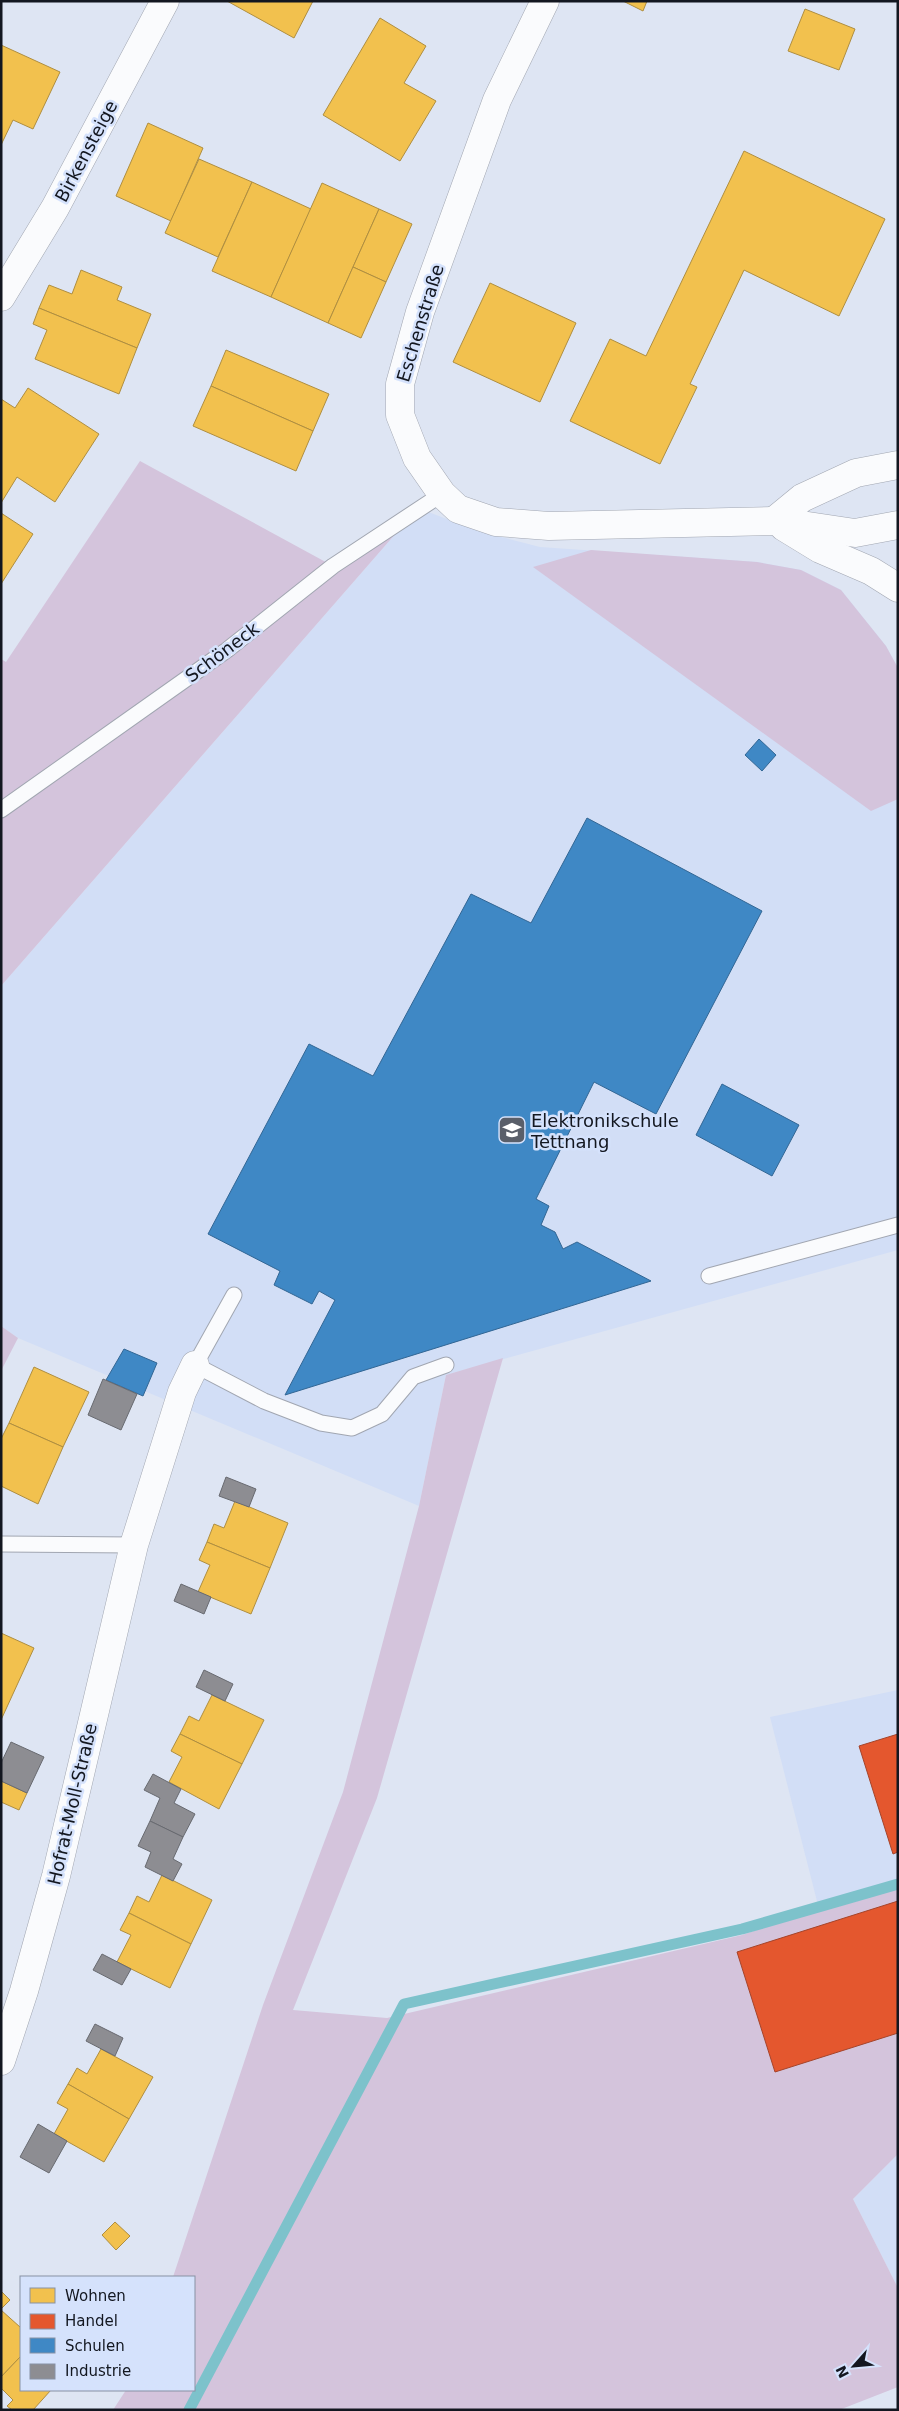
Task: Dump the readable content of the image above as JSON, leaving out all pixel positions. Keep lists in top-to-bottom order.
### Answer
{
  "streets": {
    "street": ["Birkensteige", "Eschenstraße", "Hofrat-Moll-Straße"],
    "lane": ["Schöneck"]
  },
  "crossings": [
    ["Eschenstraße", "Schöneck"]
  ],
  "places": {
    "school or university": ["Elektronikschule Tettnang"]
  },
  "legend": [
    "Wohnen",
    "Handel",
    "Schulen",
    "Industrie"
  ],
  "north": "bottom left"
}
